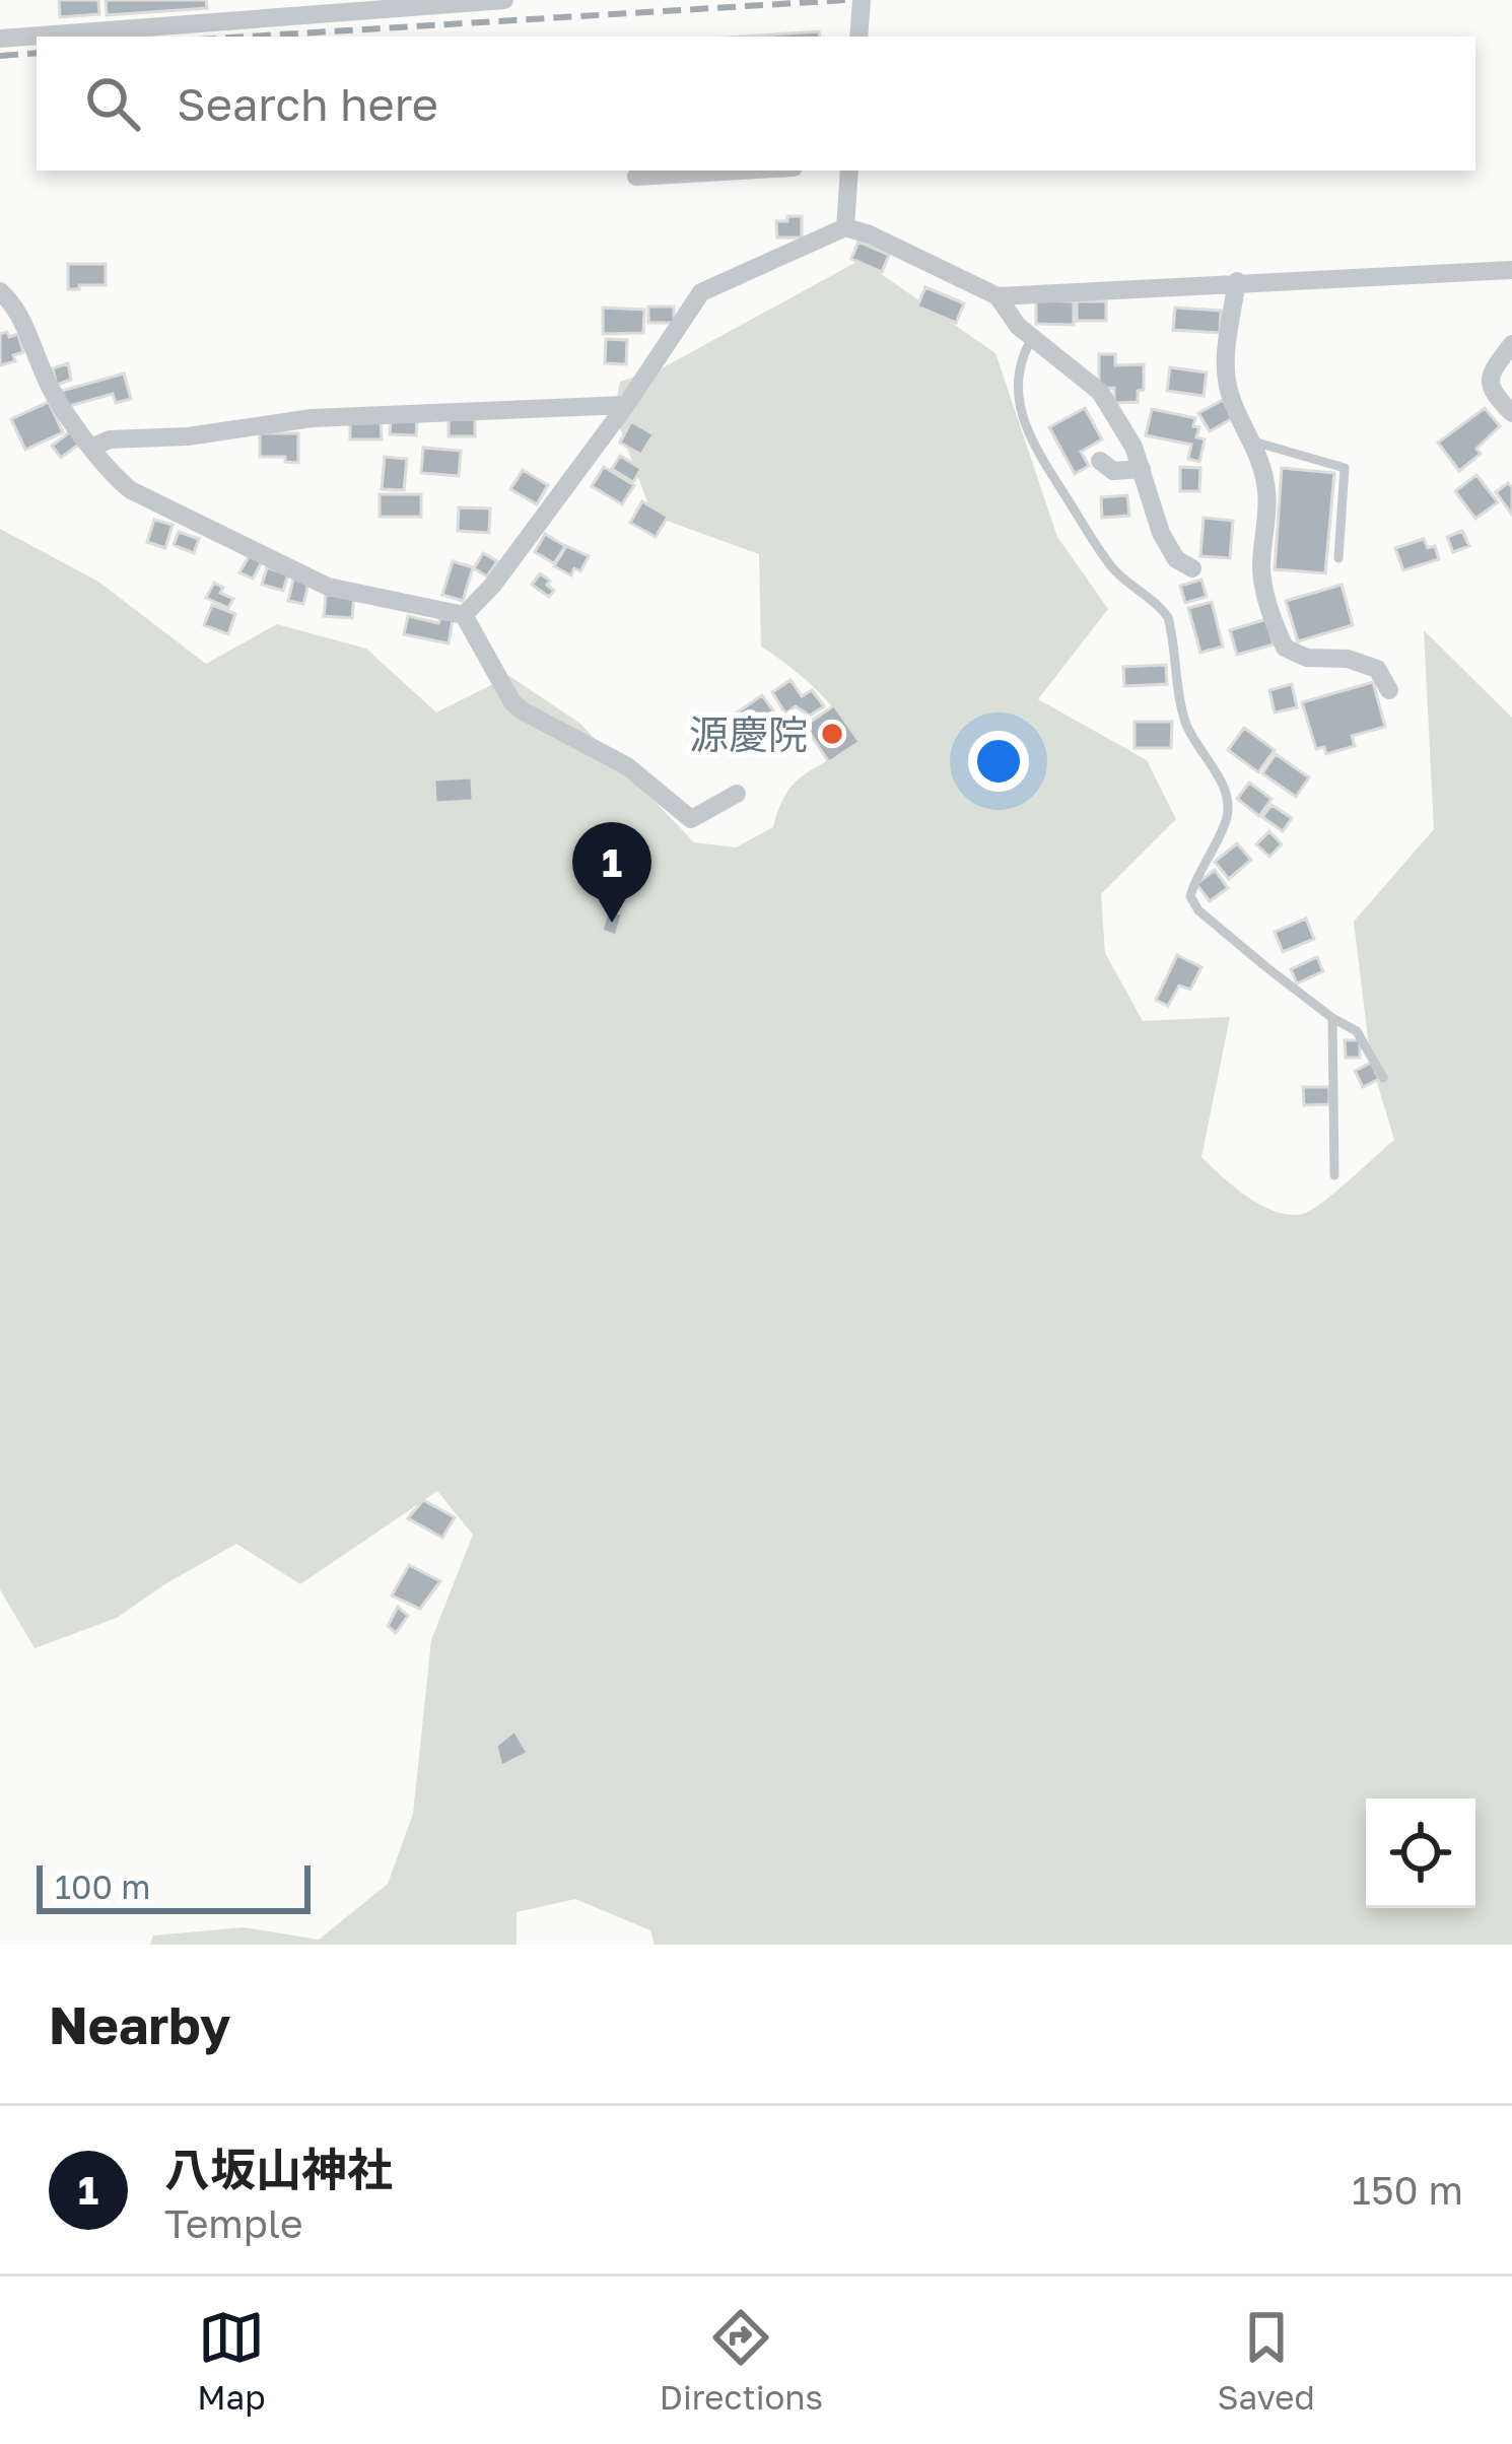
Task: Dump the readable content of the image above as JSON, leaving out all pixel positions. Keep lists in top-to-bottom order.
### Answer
{
  "places": ["源慶院"],
  "scale_bar": "100 m",
  "page": {
    "search": "Search here",
    "pins": "1",
    "scale": "100 m",
    "heading": "Nearby",
    "list": [
      {
        "mark": "1",
        "name": "八坂山神社",
        "note": "Temple",
        "value": "150 m"
      }
    ],
    "nav": ["Map", "Directions", "Saved"]
  }
}
